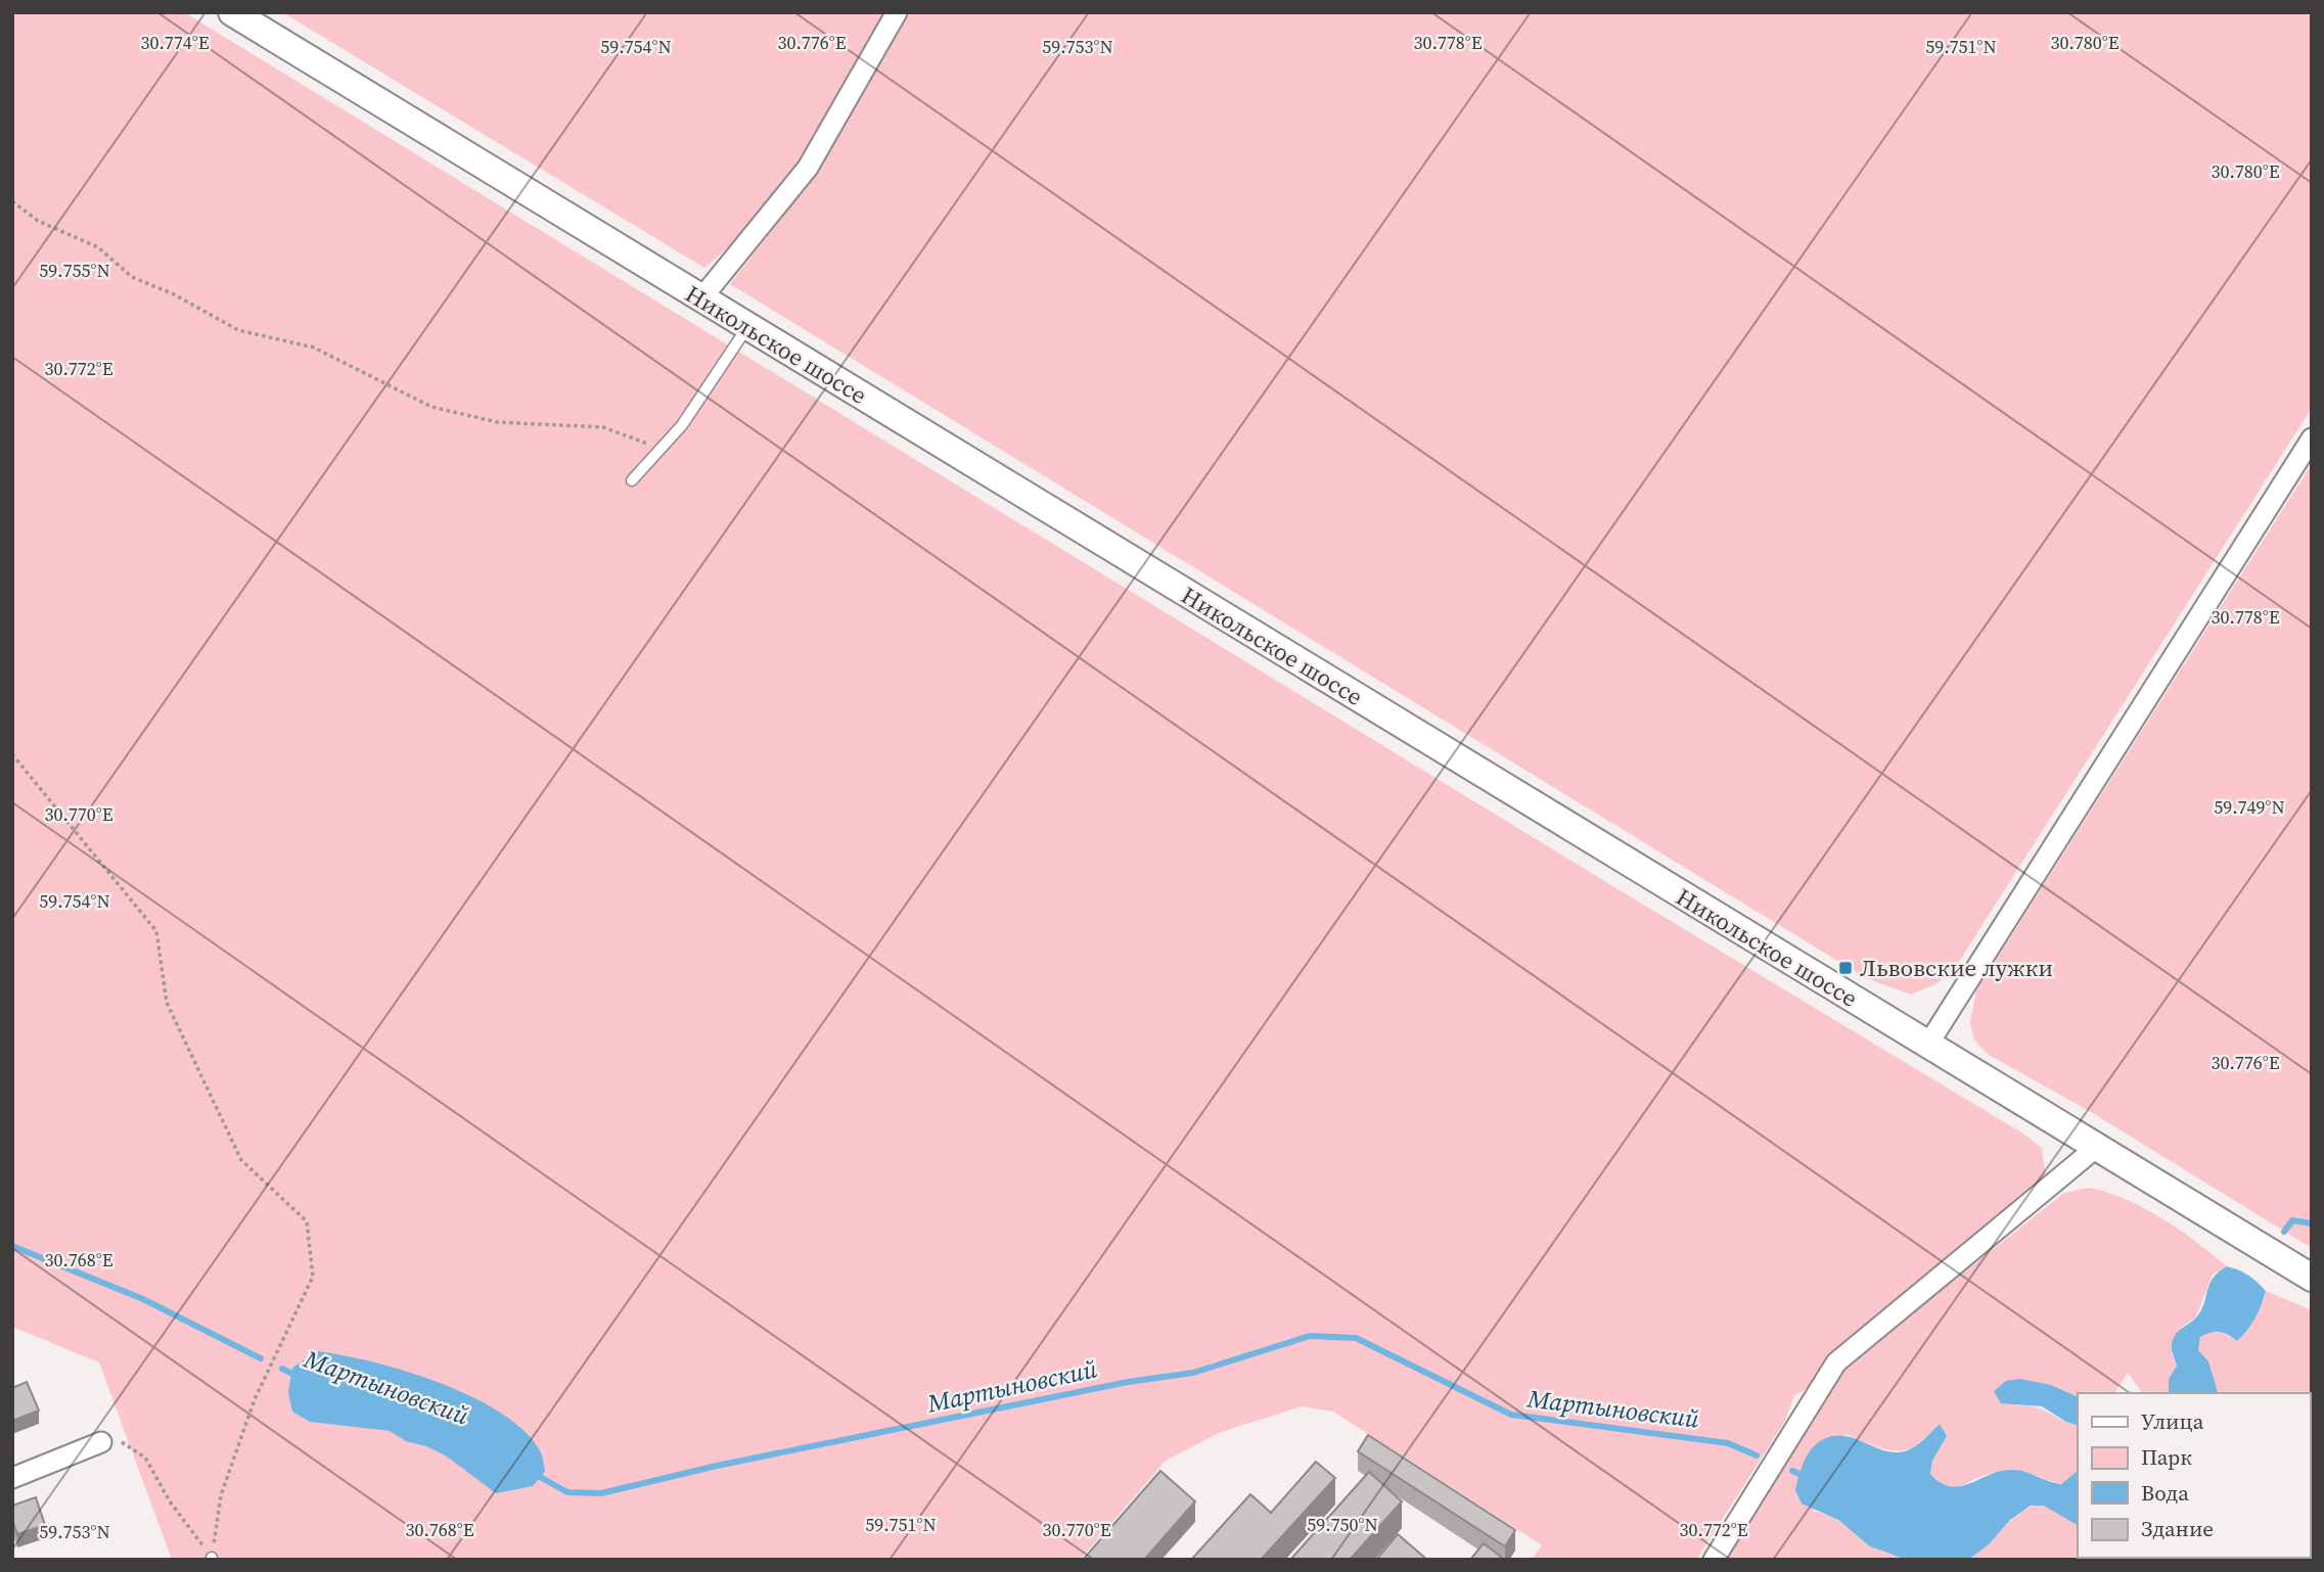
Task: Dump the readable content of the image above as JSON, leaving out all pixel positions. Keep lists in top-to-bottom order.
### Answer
{
  "streets": {
    "main road": ["Никольское шоссе"]
  },
  "water": ["Мартыновский"],
  "places": {
    "transit": ["Львовские лужки"]
  },
  "legend": [
    "Улица",
    "Парк",
    "Вода",
    "Здание"
  ],
  "coordinates": [
    "30.774°E",
    "30.776°E",
    "30.778°E",
    "30.780°E",
    "59.754°N",
    "59.753°N",
    "59.751°N",
    "59.755°N",
    "30.772°E",
    "59.749°N",
    "30.770°E",
    "30.768°E",
    "59.750°N"
  ]
}
